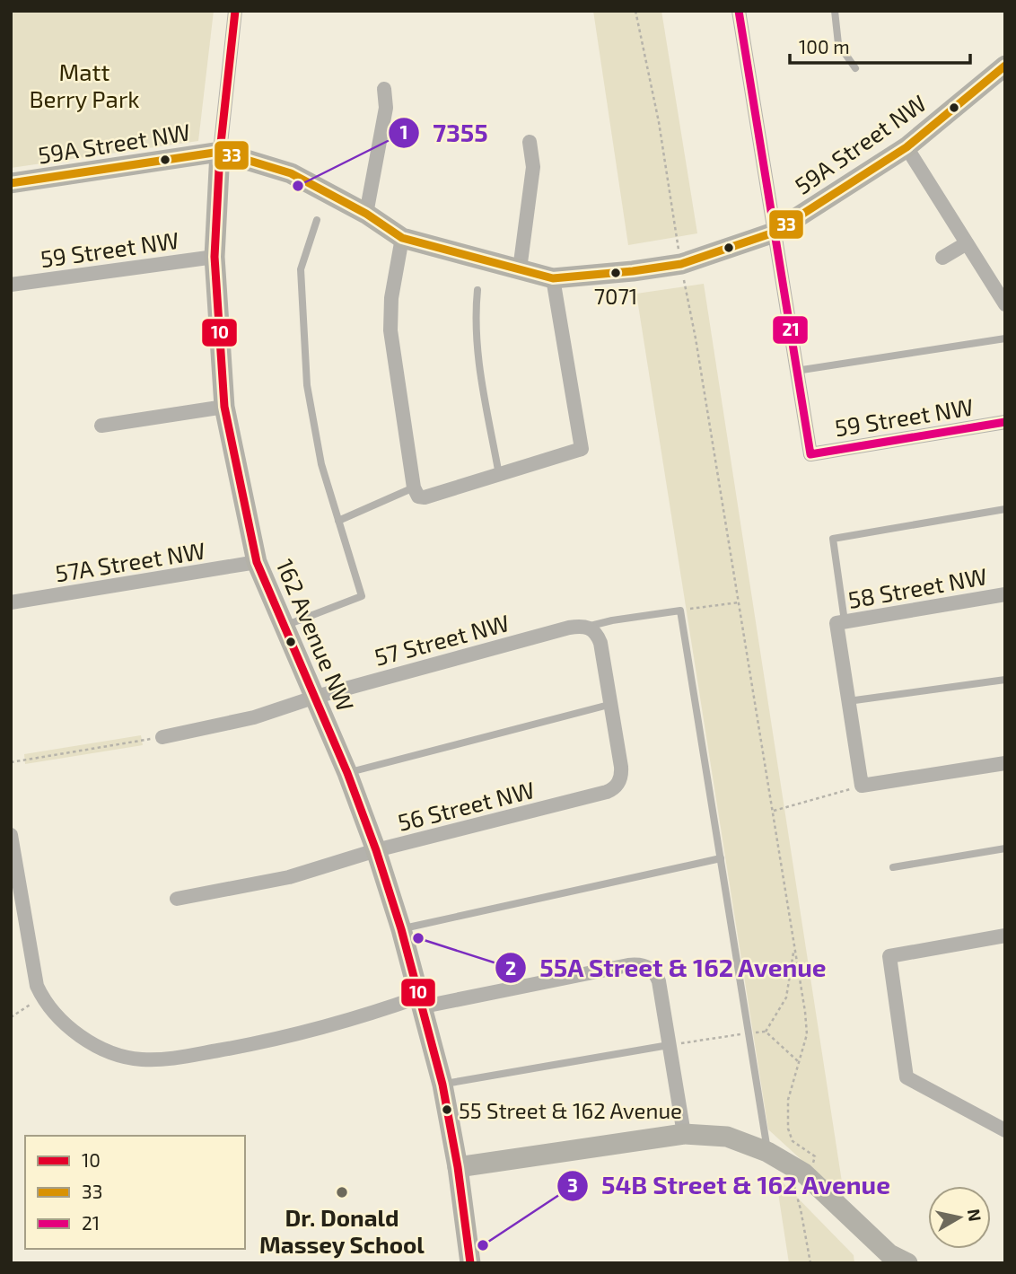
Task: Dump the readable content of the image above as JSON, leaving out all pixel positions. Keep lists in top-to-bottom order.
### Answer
{
  "streets": {
    "street": [
      "59A Street NW",
      "59 Street NW",
      "57A Street NW",
      "58 Street NW",
      "162 Avenue NW",
      "57 Street NW",
      "56 Street NW"
    ]
  },
  "crossings": [
    ["59A Street NW", "162 Avenue NW"],
    ["59 Street NW", "162 Avenue NW"],
    ["57A Street NW", "162 Avenue NW"],
    ["162 Avenue NW", "57 Street NW"],
    ["162 Avenue NW", "56 Street NW"]
  ],
  "parks": ["Matt Berry Park"],
  "places": [
    "7355",
    "7071",
    "55A Street & 162 Avenue",
    "55 Street & 162 Avenue",
    "Dr. Donald Massey School",
    "54B Street & 162 Avenue"
  ],
  "lines": ["transit line 10", "transit line 21", "transit line 33"],
  "legend": ["10", "33", "21"],
  "scale_bar": "100 m",
  "north": "right"
}
